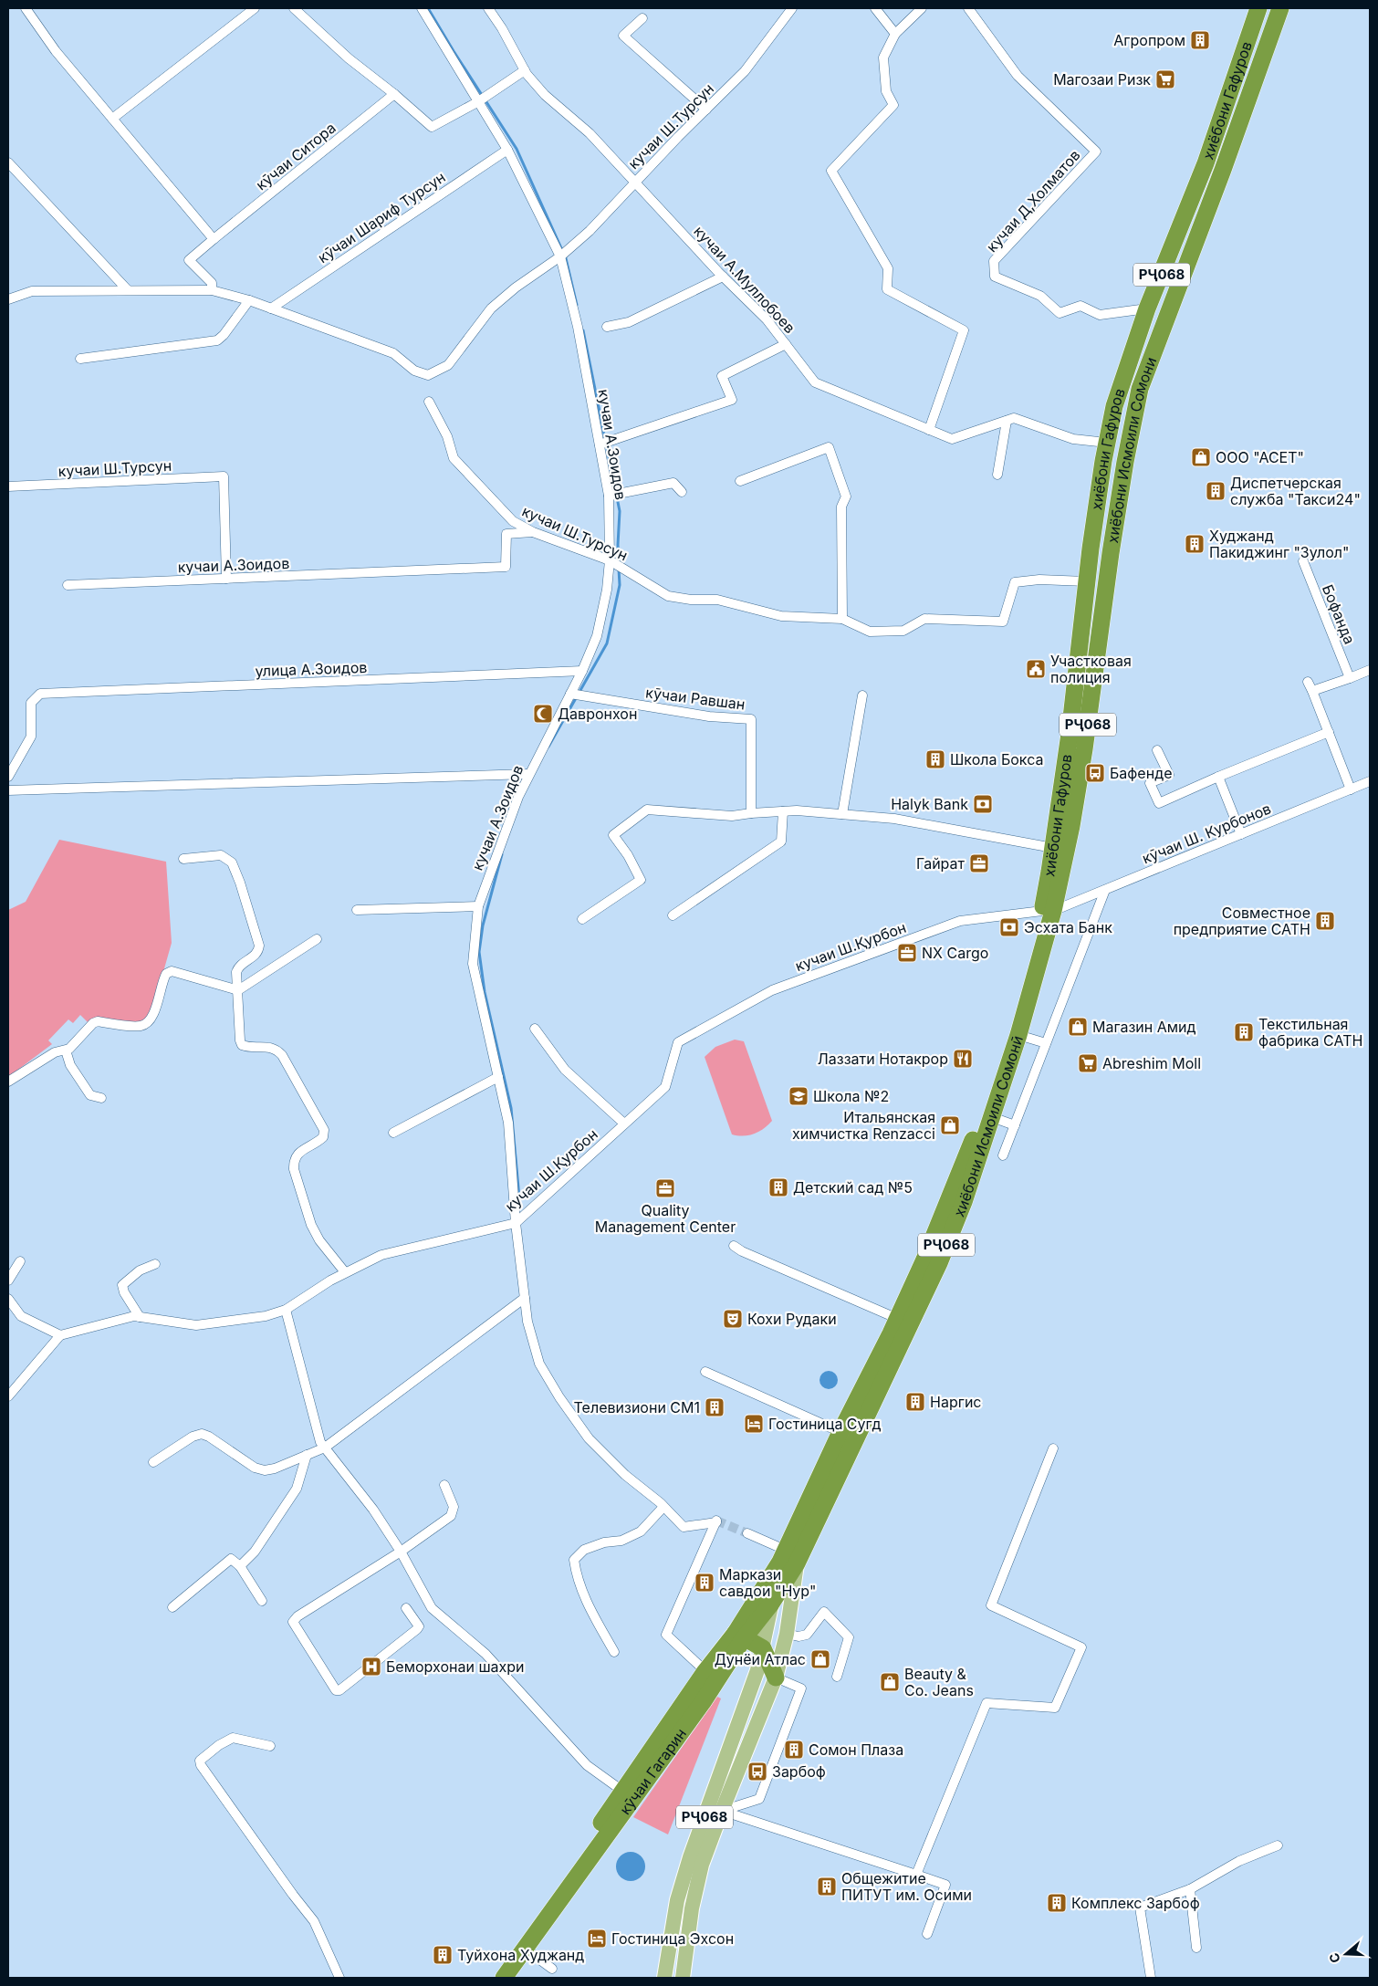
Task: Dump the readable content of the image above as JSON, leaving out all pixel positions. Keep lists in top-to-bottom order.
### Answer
{
  "streets": {
    "highway": [
      "хиёбони Гафуров",
      "РҶ068",
      "хиёбони Исмоили Сомони",
      "хиёбони Исмоили Сомонӣ",
      "кӯчаи Гагарин"
    ],
    "street": [
      "кучаи Ш.Турсун",
      "кӯчаи Ситора",
      "кучаи Д,Холматов",
      "кӯчаи Шариф Турсун",
      "кучаи А.Муллобоев",
      "кучаи А.Зоидов",
      "Бофанда",
      "улица А.Зоидов",
      "кӯчаи Равшан",
      "кӯчаи Ш. Курбонов",
      "кучаи Ш.Қурбон"
    ]
  },
  "crossings": [
    ["хиёбони Гафуров", "кучаи Ш.Турсун"],
    ["хиёбони Гафуров", "кучаи Д,Холматов"],
    ["хиёбони Гафуров", "хиёбони Исмоили Сомони"],
    ["хиёбони Гафуров", "кӯчаи Ш. Курбонов"],
    ["хиёбони Гафуров", "кучаи Ш.Қурбон"],
    ["хиёбони Гафуров", "хиёбони Исмоили Сомонӣ"],
    ["кучаи Ш.Турсун", "кучаи А.Муллобоев"],
    ["кучаи Ш.Турсун", "кучаи А.Зоидов"],
    ["кӯчаи Шариф Турсун", "кучаи А.Зоидов"],
    ["РҶ068", "кӯчаи Гагарин"],
    ["кучаи А.Зоидов", "улица А.Зоидов"],
    ["кучаи А.Зоидов", "кӯчаи Равшан"],
    ["кучаи А.Зоидов", "кучаи Ш.Қурбон"],
    ["кучаи А.Зоидов", "кӯчаи Гагарин"],
    ["хиёбони Исмоили Сомони", "кӯчаи Ш. Курбонов"],
    ["хиёбони Исмоили Сомони", "кучаи Ш.Қурбон"],
    ["хиёбони Исмоили Сомони", "хиёбони Исмоили Сомонӣ"],
    ["кӯчаи Ш. Курбонов", "кучаи Ш.Қурбон"],
    ["кӯчаи Ш. Курбонов", "хиёбони Исмоили Сомонӣ"],
    ["кучаи Ш.Қурбон", "хиёбони Исмоили Сомонӣ"],
    ["хиёбони Исмоили Сомонӣ", "кӯчаи Гагарин"]
  ],
  "places": {
    "building": [
      "Агропром",
      "Диспетчерская служба \"Такси24\"",
      "Худжанд Пакиджинг \"Зулол\"",
      "Школа Бокса",
      "Совместное предприятие CATH",
      "Текстильная фабрика САТН",
      "Детский сад №5",
      "Наргис",
      "Телевизиони СМ1",
      "Маркази савдои \"Нур\"",
      "Сомон Плаза",
      "Общежитие ПИТУТ им. Осими",
      "Комплекс Зарбоф",
      "Туйхона Худжанд"
    ],
    "supermarket": ["Магозаи Ризк", "Abreshim Moll"],
    "shop": [
      "ООО \"АСЕТ\"",
      "Магазин Амид",
      "Итальянская химчистка Renzacci",
      "Дунёи Атлас",
      "Beauty & Co. Jeans"
    ],
    "public building": ["Участковая полиция"],
    "mosque": ["Давронхон"],
    "bus stop": ["Бафенде", "Зарбоф"],
    "bank": ["Halyk Bank", "Эсxата Банк"],
    "office": ["Гайрат", "NX Cargo", "Quality Management Center"],
    "restaurant": ["Лаззати Нотакрор"],
    "school or university": ["Школа №2"],
    "theatre": ["Кохи Рудаки"],
    "hotel": ["Гостиница Сугд", "Гостиница Эхсон"],
    "hospital": ["Беморхонаи шахри"]
  },
  "north": "left"
}
